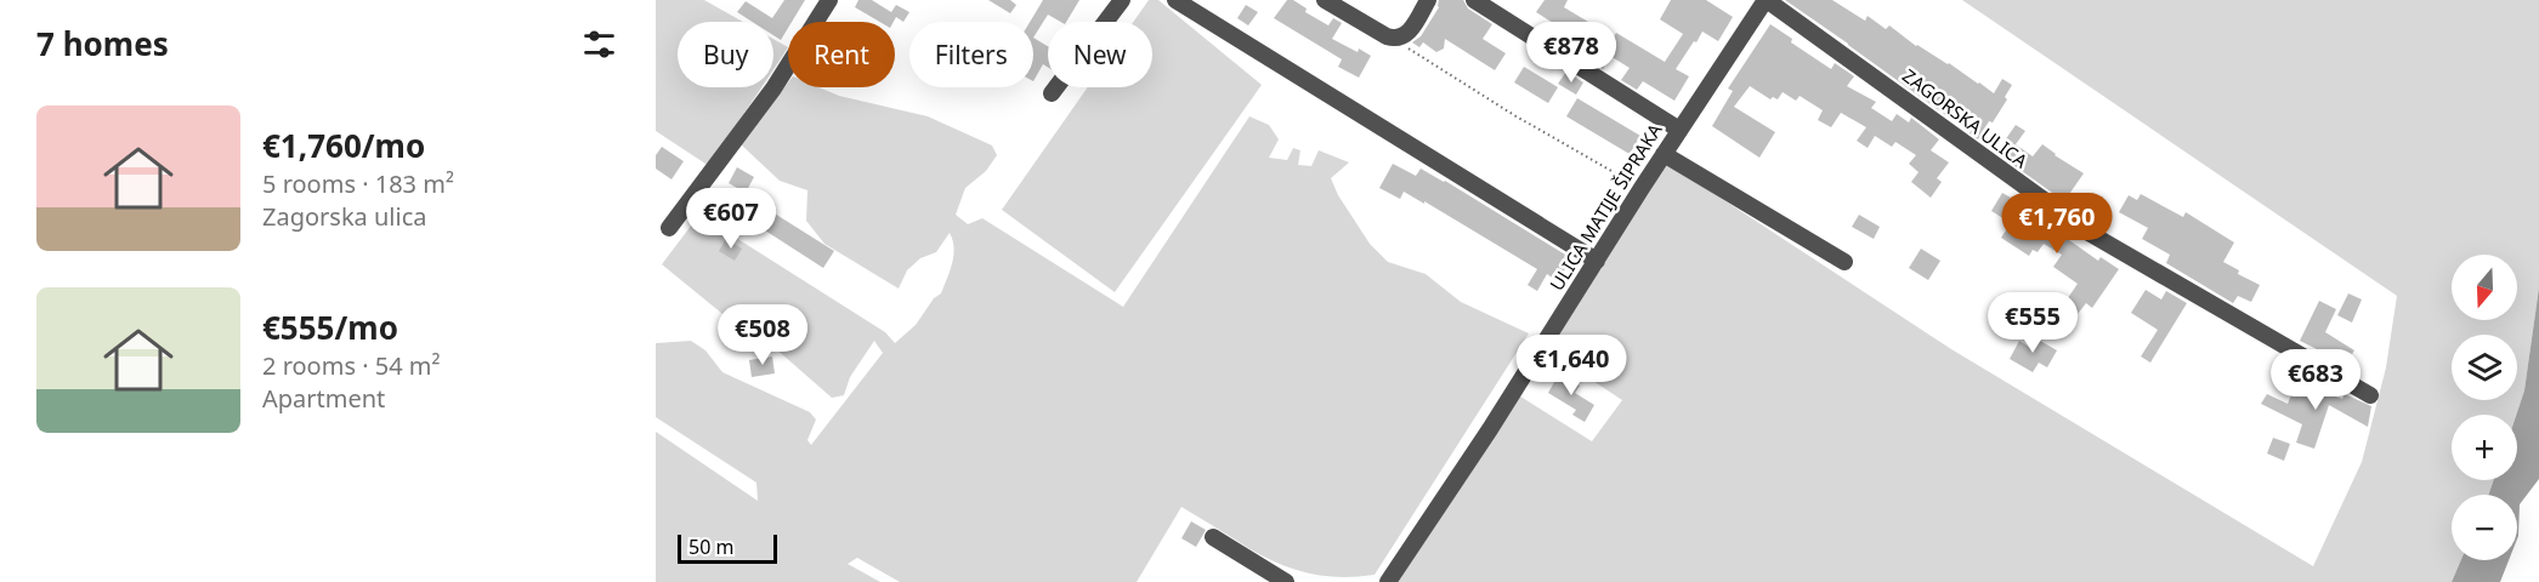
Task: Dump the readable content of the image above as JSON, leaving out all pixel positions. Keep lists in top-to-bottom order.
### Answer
{
  "streets": {
    "street": ["ZAGORSKA ULICA", "ULICA MATIJE ŠIPRAKA"]
  },
  "crossings": [
    ["ZAGORSKA ULICA", "ULICA MATIJE ŠIPRAKA"]
  ],
  "scale_bar": "50 m",
  "north": "bottom",
  "page": {
    "heading": "7 homes",
    "price": [
      "€878",
      "€607",
      "€1,760",
      "€555",
      "€508",
      "€1,640",
      "€683"
    ],
    "chip": [
      "Buy",
      "Rent",
      "Filters",
      "New"
    ],
    "list": [
      {
        "name": "€1,760/mo",
        "note": "5 rooms · 183 m² · Zagorska ulica"
      },
      {
        "name": "€555/mo",
        "note": "2 rooms · 54 m² · Apartment"
      }
    ],
    "map_buttons": ["+", "−"],
    "scale": "50 m"
  }
}
